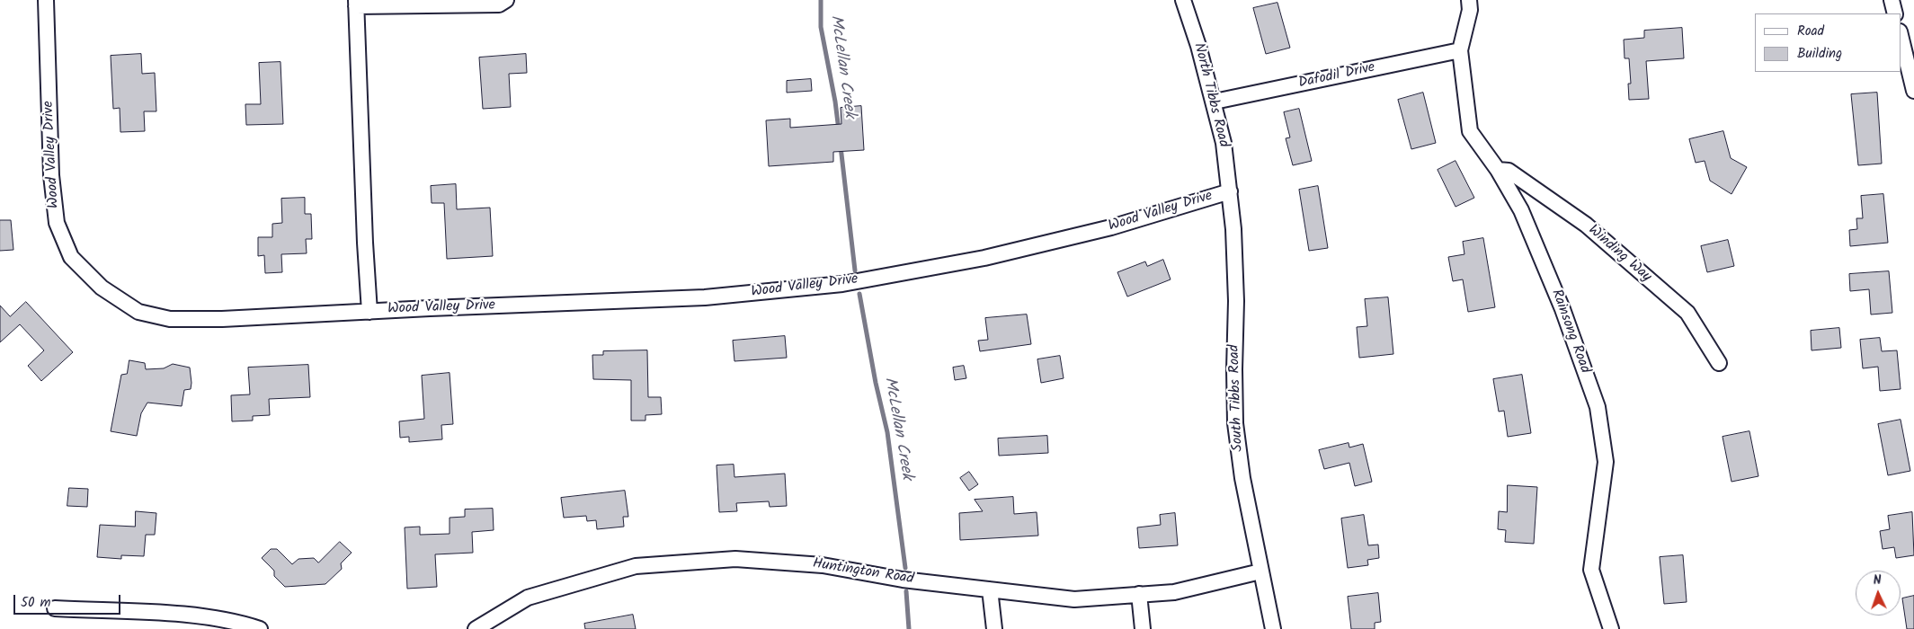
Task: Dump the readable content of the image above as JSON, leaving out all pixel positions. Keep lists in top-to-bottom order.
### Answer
{
  "streets": {
    "street": [
      "Dafodil Drive",
      "North Tibbs Road",
      "Wood Valley Drive",
      "Winding Way",
      "Rainsong Road",
      "South Tibbs Road",
      "Huntington Road"
    ]
  },
  "crossings": [
    ["Dafodil Drive", "North Tibbs Road"],
    ["Dafodil Drive", "Rainsong Road"],
    ["North Tibbs Road", "Wood Valley Drive"],
    ["North Tibbs Road", "South Tibbs Road"],
    ["Wood Valley Drive", "South Tibbs Road"],
    ["Winding Way", "Rainsong Road"],
    ["South Tibbs Road", "Huntington Road"]
  ],
  "water": ["McLellan Creek"],
  "legend": ["Road", "Building"],
  "scale_bar": "50 m",
  "north": "top"
}
